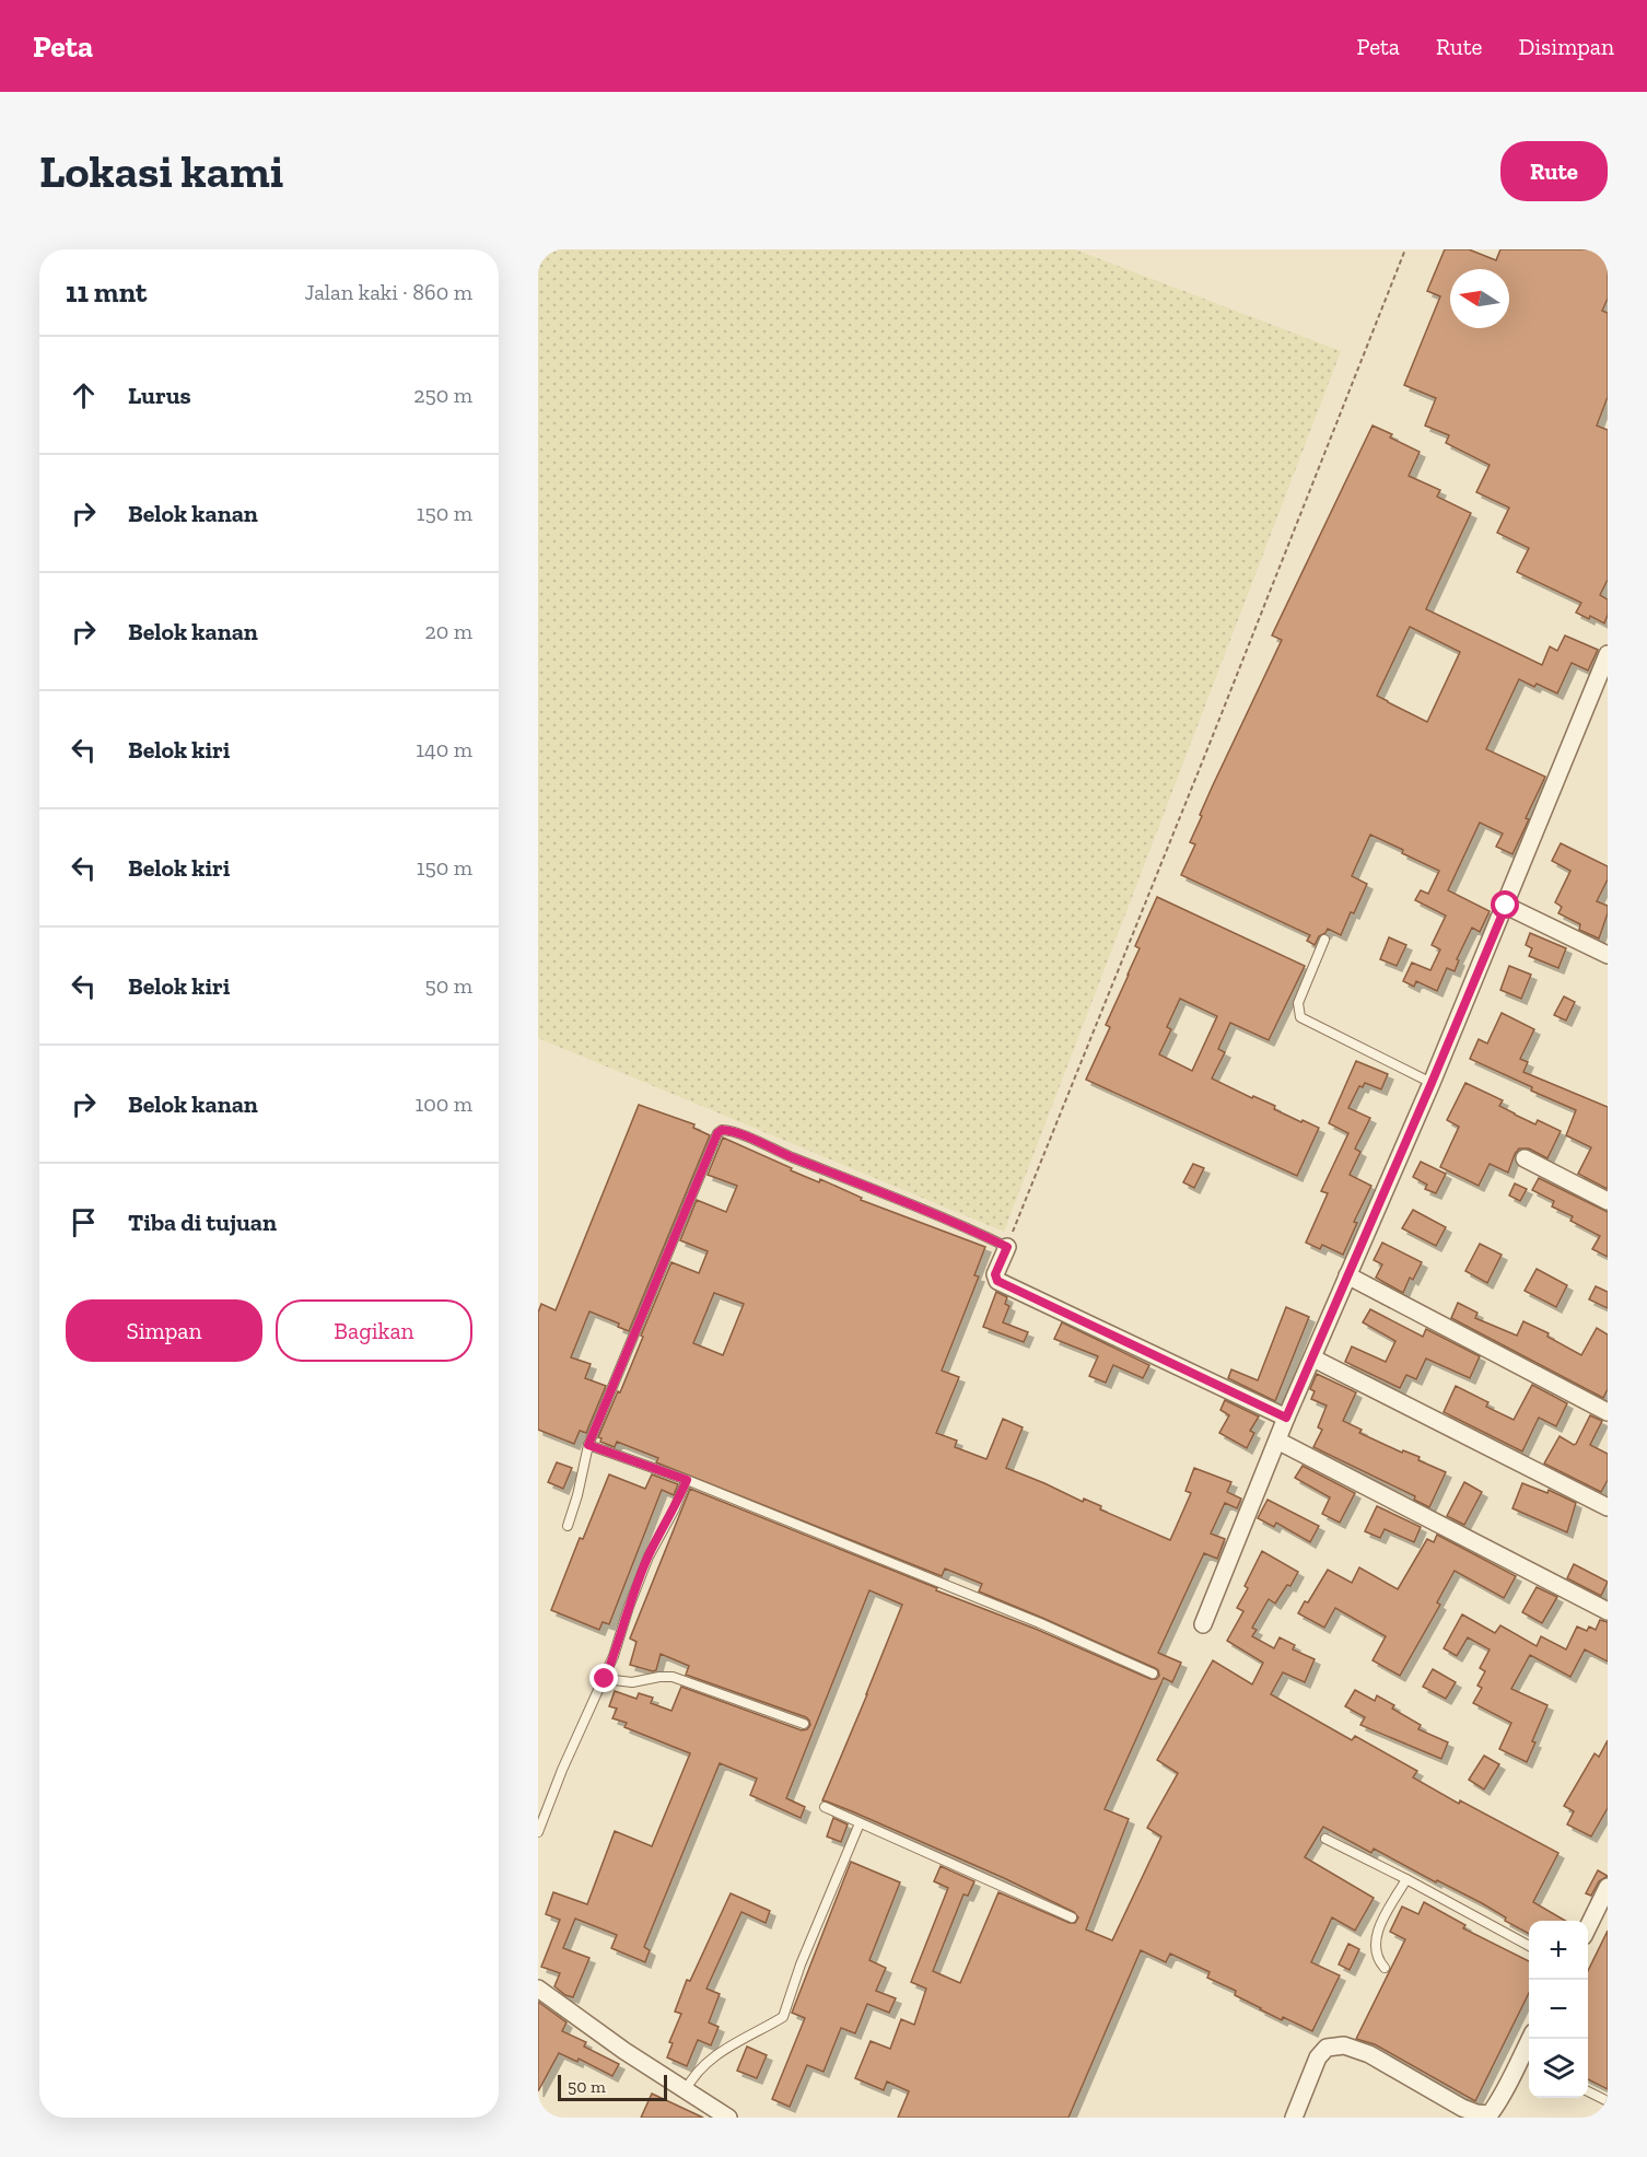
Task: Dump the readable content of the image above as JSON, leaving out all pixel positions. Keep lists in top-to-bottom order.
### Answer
{
  "scale_bar": "50 m",
  "north": "left",
  "page": {
    "header": "Peta",
    "nav": ["Peta", "Rute", "Disimpan"],
    "buttons": [
      "Rute",
      ["Simpan", "Bagikan"]
    ],
    "title": "Lokasi kami",
    "heading": ["11 mnt", "Jalan kaki · 860 m"],
    "list": [
      ["Lurus", "250 m"],
      ["Belok kanan", "150 m"],
      ["Belok kanan", "20 m"],
      ["Belok kiri", "140 m"],
      ["Belok kiri", "150 m"],
      ["Belok kiri", "50 m"],
      ["Belok kanan", "100 m"],
      "Tiba di tujuan"
    ],
    "map_buttons": ["+", "−"],
    "scale": "50 m"
  }
}
